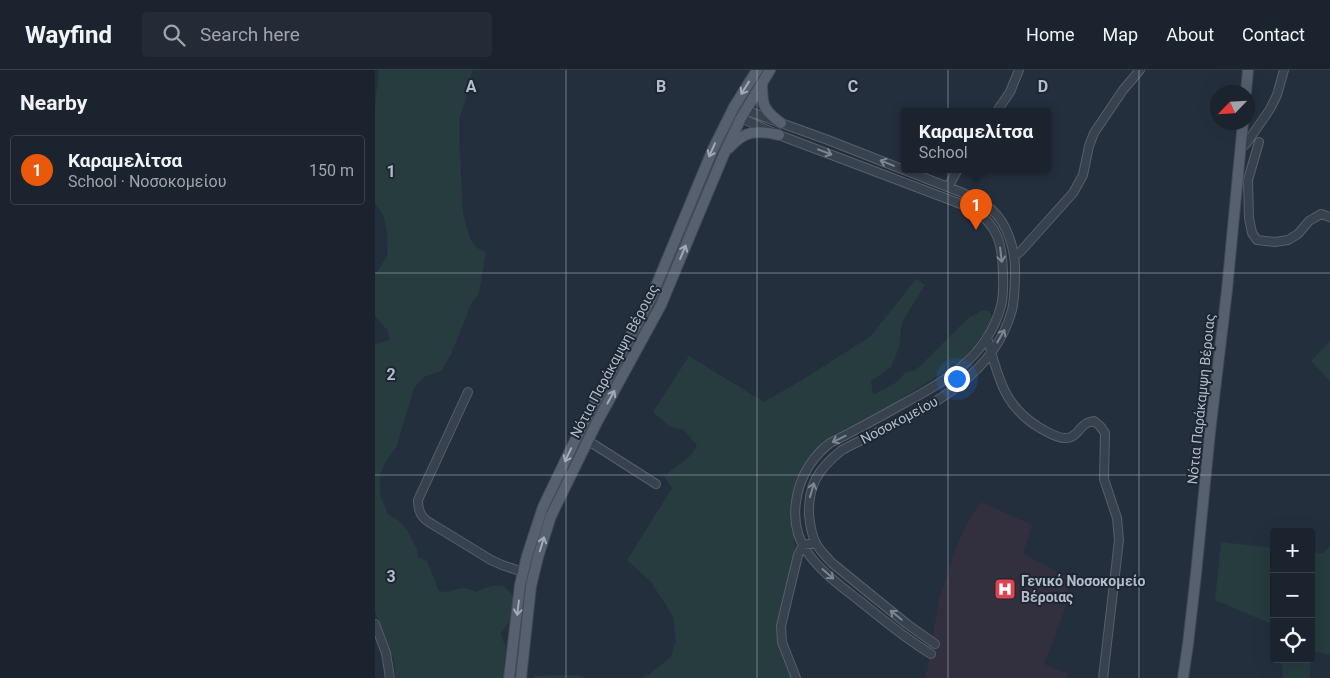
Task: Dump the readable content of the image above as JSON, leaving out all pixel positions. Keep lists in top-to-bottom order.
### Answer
{
  "streets": {
    "main road": ["Νότια Παράκαμψη Βέροιας"],
    "street": ["Νοσοκομείου"]
  },
  "crossings": [
    ["Νότια Παράκαμψη Βέροιας", "Νοσοκομείου"]
  ],
  "places": {
    "hospital": ["Γενικό Νοσοκομείο Βέροιας"]
  },
  "north": "bottom left",
  "page": {
    "header": "Wayfind",
    "search": "Search here",
    "nav": [
      "Home",
      "Map",
      "About",
      "Contact"
    ],
    "heading": "Nearby",
    "popup": ["Καραμελίτσα", "School"],
    "list": [
      {
        "mark": "1",
        "name": "Καραμελίτσα",
        "note": "School · Νοσοκομείου",
        "value": "150 m"
      }
    ],
    "pins": "1",
    "map_buttons": ["+", "−"]
  },
  "grid": {
    "columns": [
      "A",
      "B",
      "C",
      "D"
    ],
    "rows": ["1", "2", "3"]
  }
}
